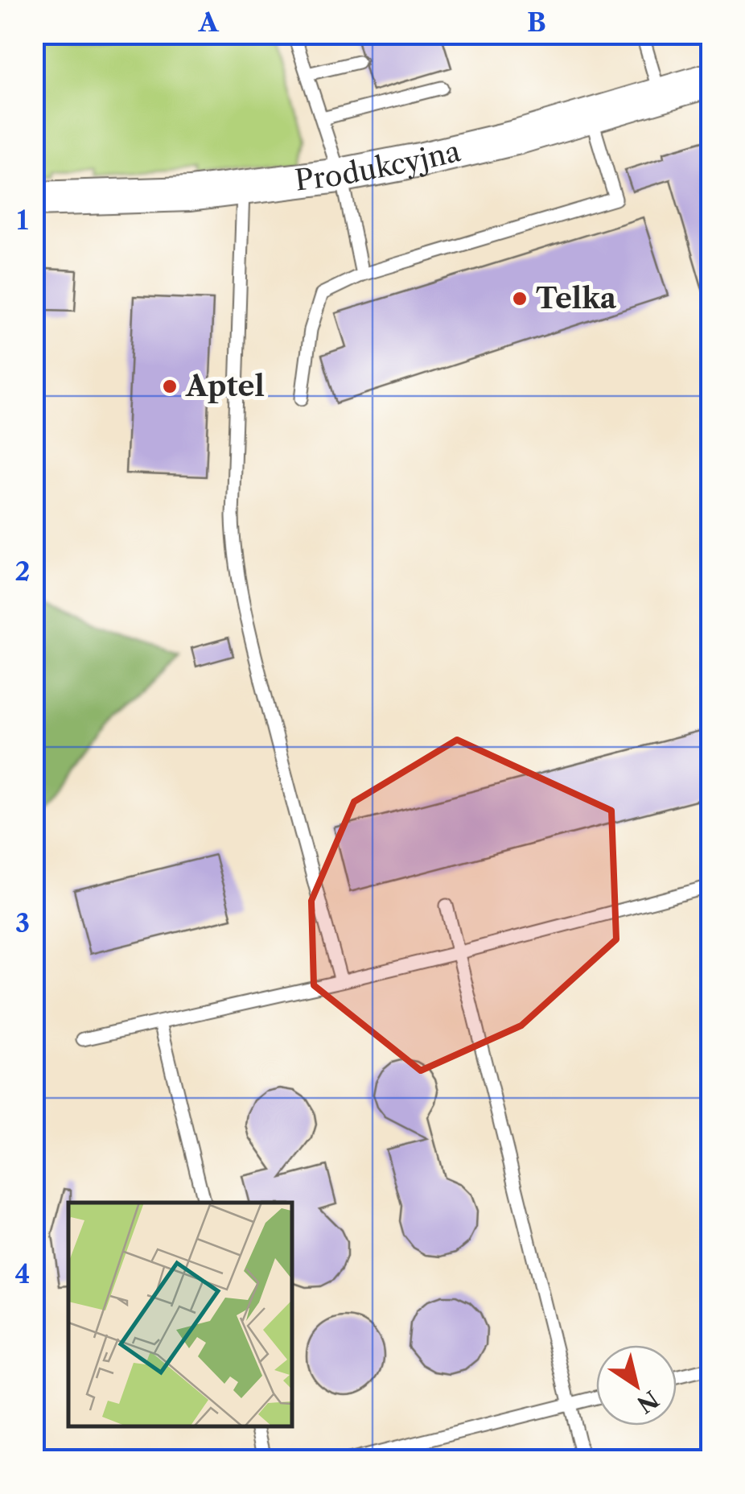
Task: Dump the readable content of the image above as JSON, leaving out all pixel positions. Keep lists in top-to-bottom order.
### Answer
{
  "streets": {
    "street": ["Produkcyjna"]
  },
  "places": ["Telka", "Aptel"],
  "north": "bottom right",
  "grid": {
    "columns": ["A", "B"],
    "rows": [
      "1",
      "2",
      "3",
      "4"
    ]
  }
}
